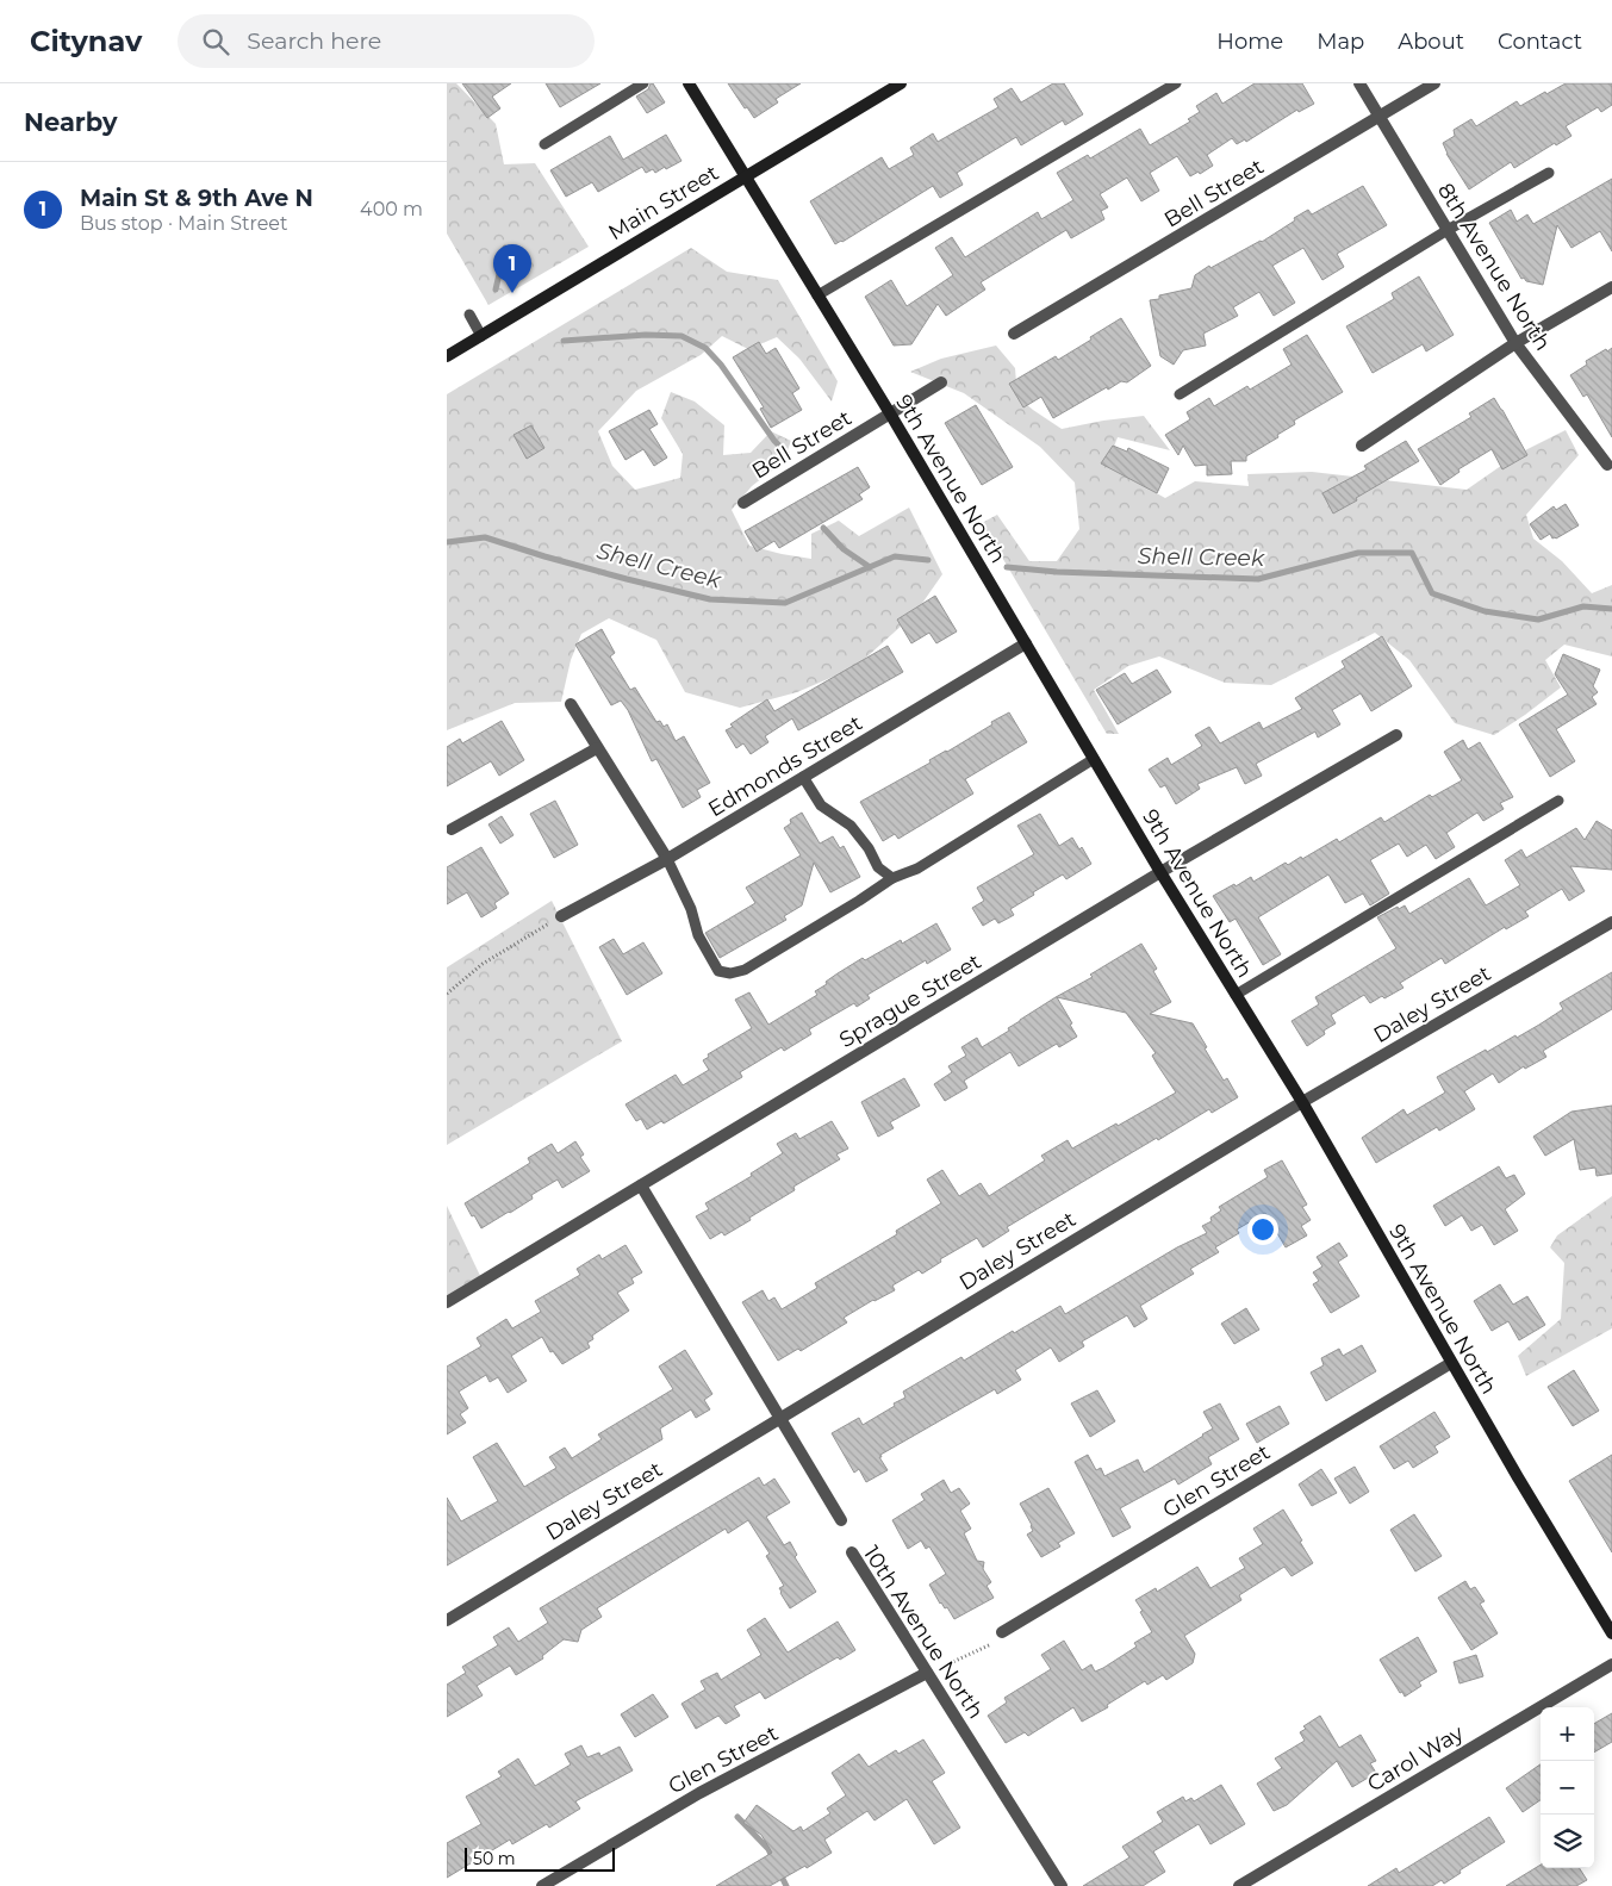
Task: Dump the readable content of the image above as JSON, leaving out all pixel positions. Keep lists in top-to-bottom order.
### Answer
{
  "streets": {
    "street": [
      "Bell Street",
      "Main Street",
      "8th Avenue North",
      "9th Avenue North",
      "Edmonds Street",
      "Sprague Street",
      "Daley Street",
      "Glen Street",
      "10th Avenue North",
      "Carol Way"
    ]
  },
  "crossings": [
    ["Bell Street", "8th Avenue North"],
    ["Bell Street", "9th Avenue North"],
    ["Main Street", "9th Avenue North"],
    ["9th Avenue North", "Edmonds Street"],
    ["9th Avenue North", "Sprague Street"],
    ["9th Avenue North", "Daley Street"],
    ["9th Avenue North", "Glen Street"],
    ["Glen Street", "10th Avenue North"]
  ],
  "water": ["Shell Creek"],
  "scale_bar": "50 m",
  "page": {
    "header": "Citynav",
    "search": "Search here",
    "nav": [
      "Home",
      "Map",
      "About",
      "Contact"
    ],
    "heading": "Nearby",
    "list": [
      {
        "mark": "1",
        "name": "Main St & 9th Ave N",
        "note": "Bus stop · Main Street",
        "value": "400 m"
      }
    ],
    "pins": "1",
    "map_buttons": ["+", "−"],
    "scale": "50 m"
  }
}
